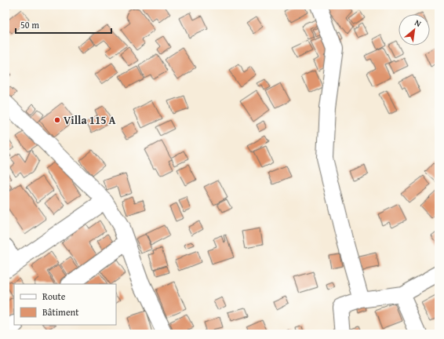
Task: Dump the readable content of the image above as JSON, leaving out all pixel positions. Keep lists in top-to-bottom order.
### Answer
{
  "places": ["Villa 115 A"],
  "legend": ["Route", "Bâtiment"],
  "scale_bar": "50 m",
  "north": "top right"
}
